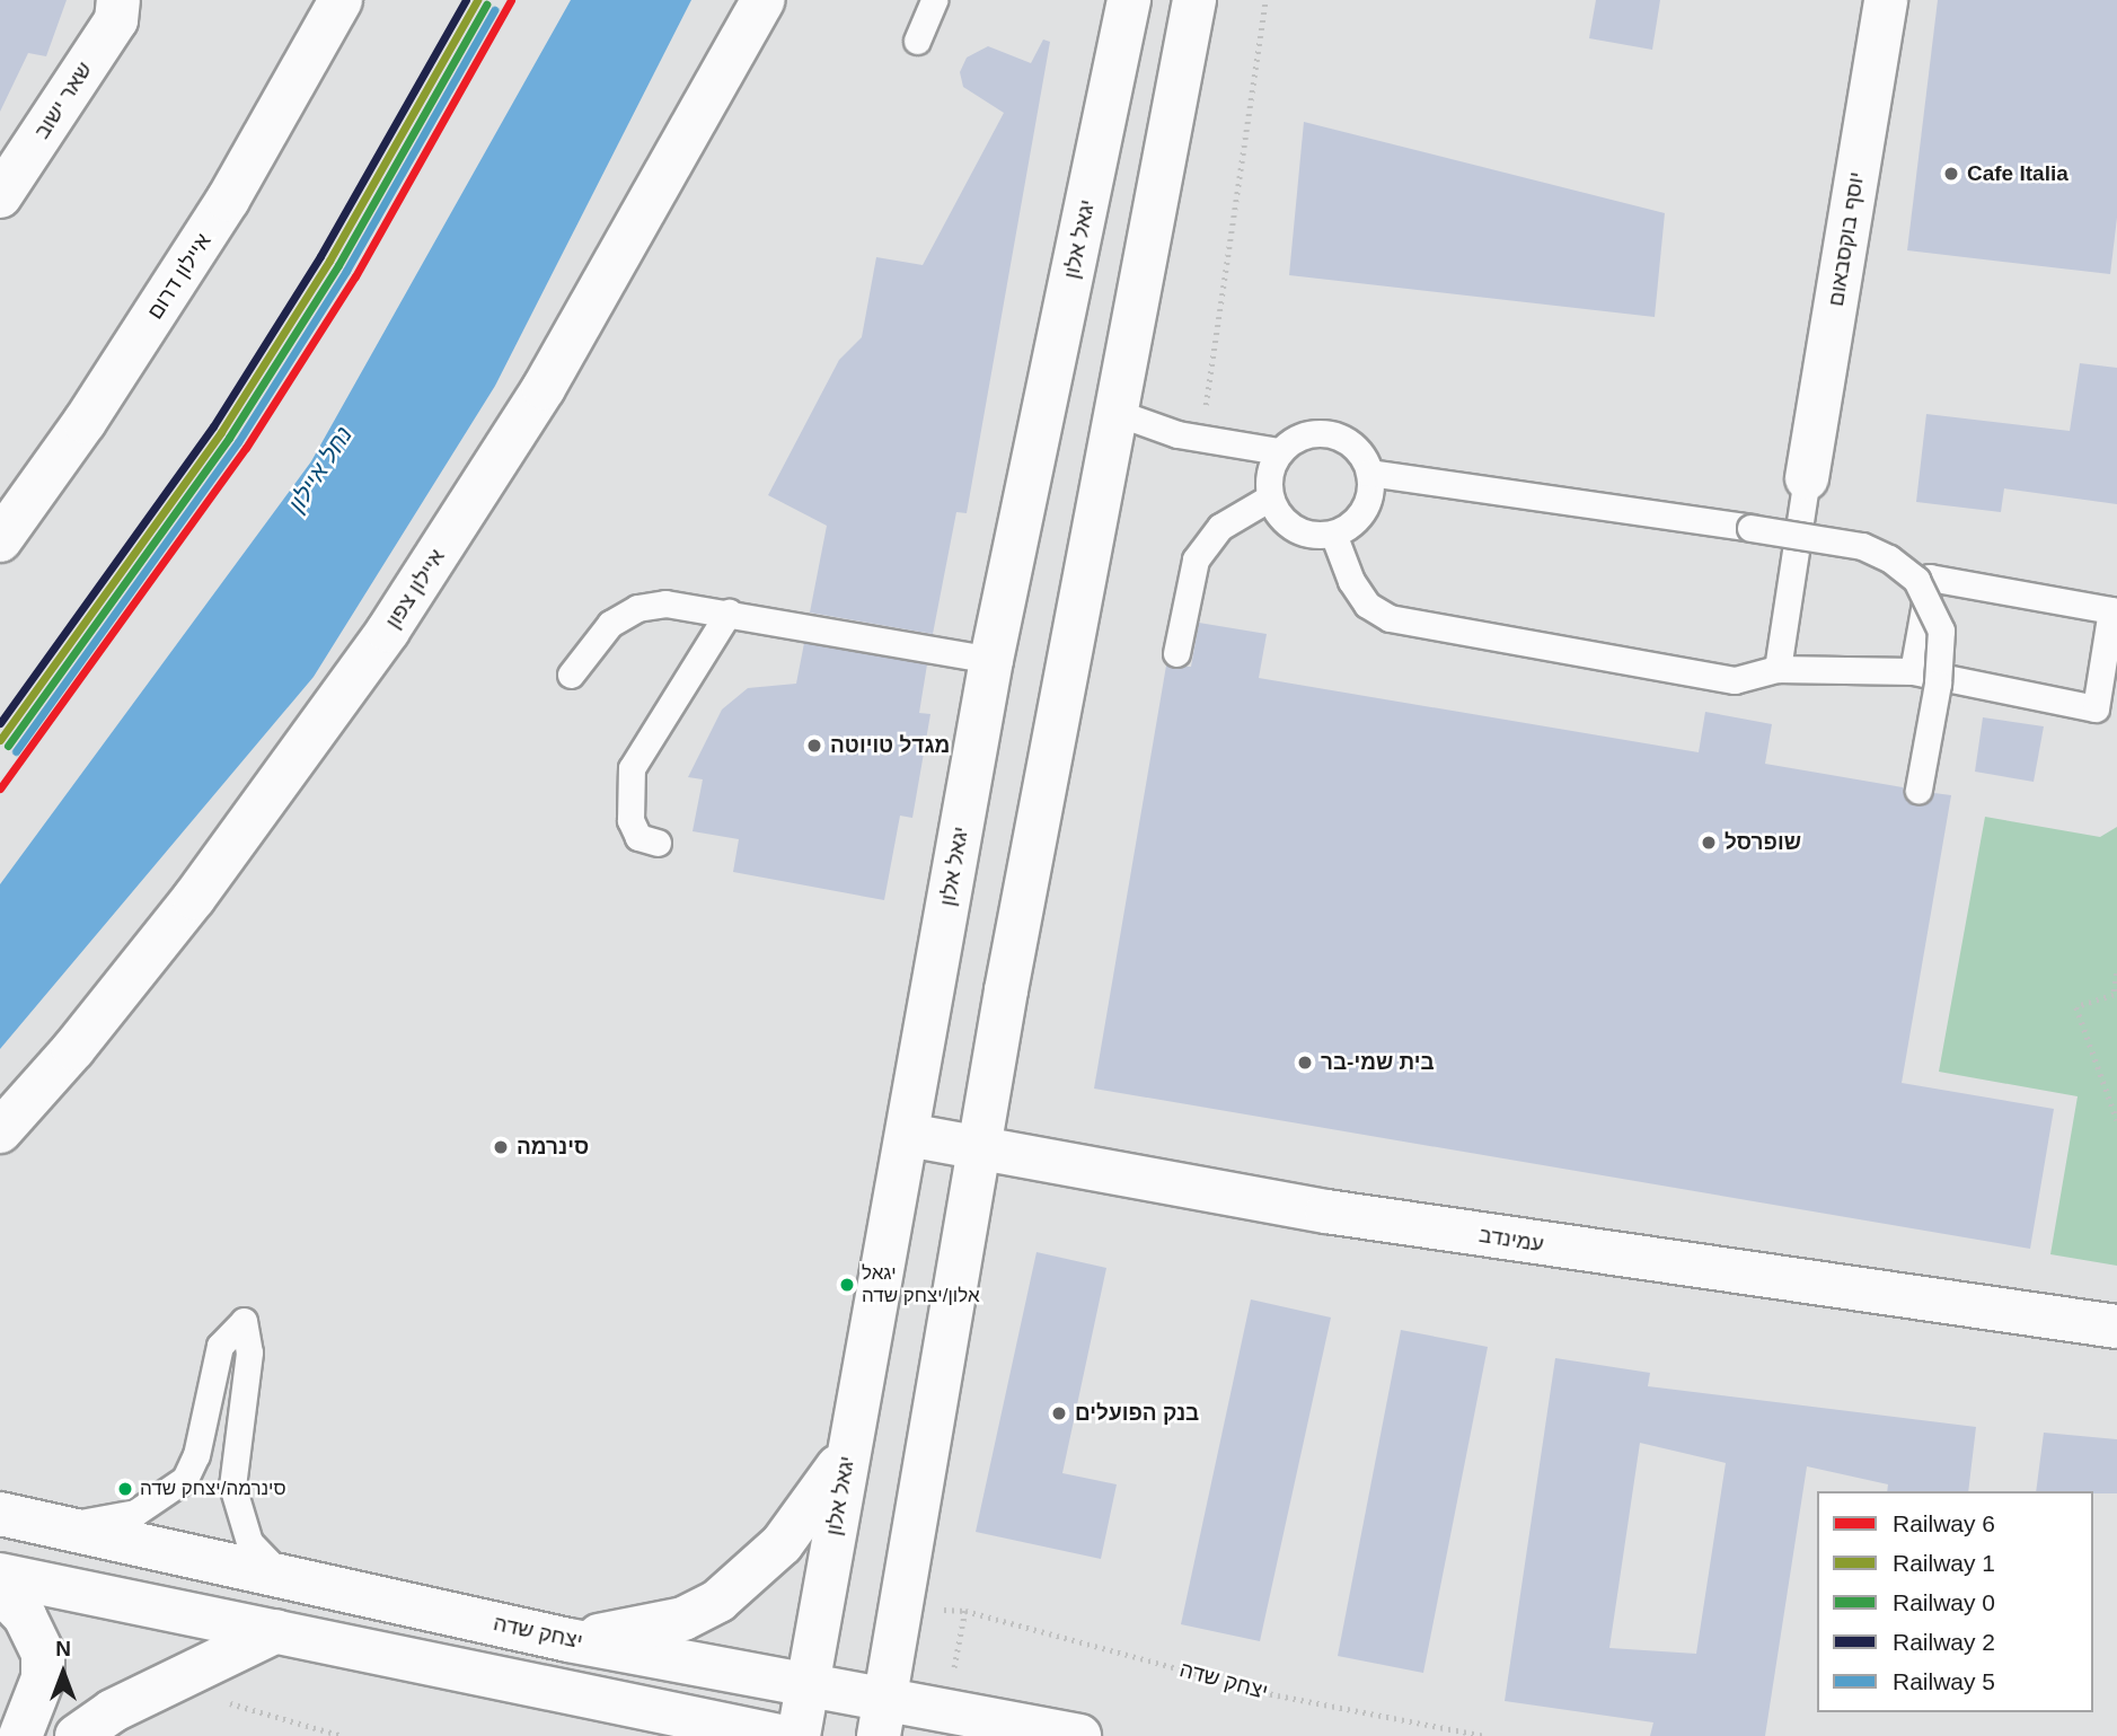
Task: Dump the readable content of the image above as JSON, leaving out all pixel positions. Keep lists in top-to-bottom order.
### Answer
{
  "streets": {
    "main road": [
      "שאר ישוב",
      "יגאל אלון",
      "יוסף בוקסבאום",
      "איילון דרום",
      "איילון צפון",
      "עמינדב",
      "יצחק שדה"
    ]
  },
  "crossings": [
    ["יגאל אלון", "עמינדב"],
    ["יגאל אלון", "יצחק שדה"]
  ],
  "water": ["נחל איילון"],
  "places": [
    "Cafe Italia",
    "מגדל טויוטה",
    "שופרסל",
    "בית שמי-בר",
    "סינרמה",
    "יגאל אלון/יצחק שדה",
    "בנק הפועלים",
    "סינרמה/יצחק שדה"
  ],
  "lines": [
    "rail line 6",
    "rail line 1",
    "rail line 2",
    "rail line 0",
    "rail line 5"
  ],
  "legend": [
    "Railway 6",
    "Railway 1",
    "Railway 0",
    "Railway 2",
    "Railway 5"
  ],
  "north": "top"
}
